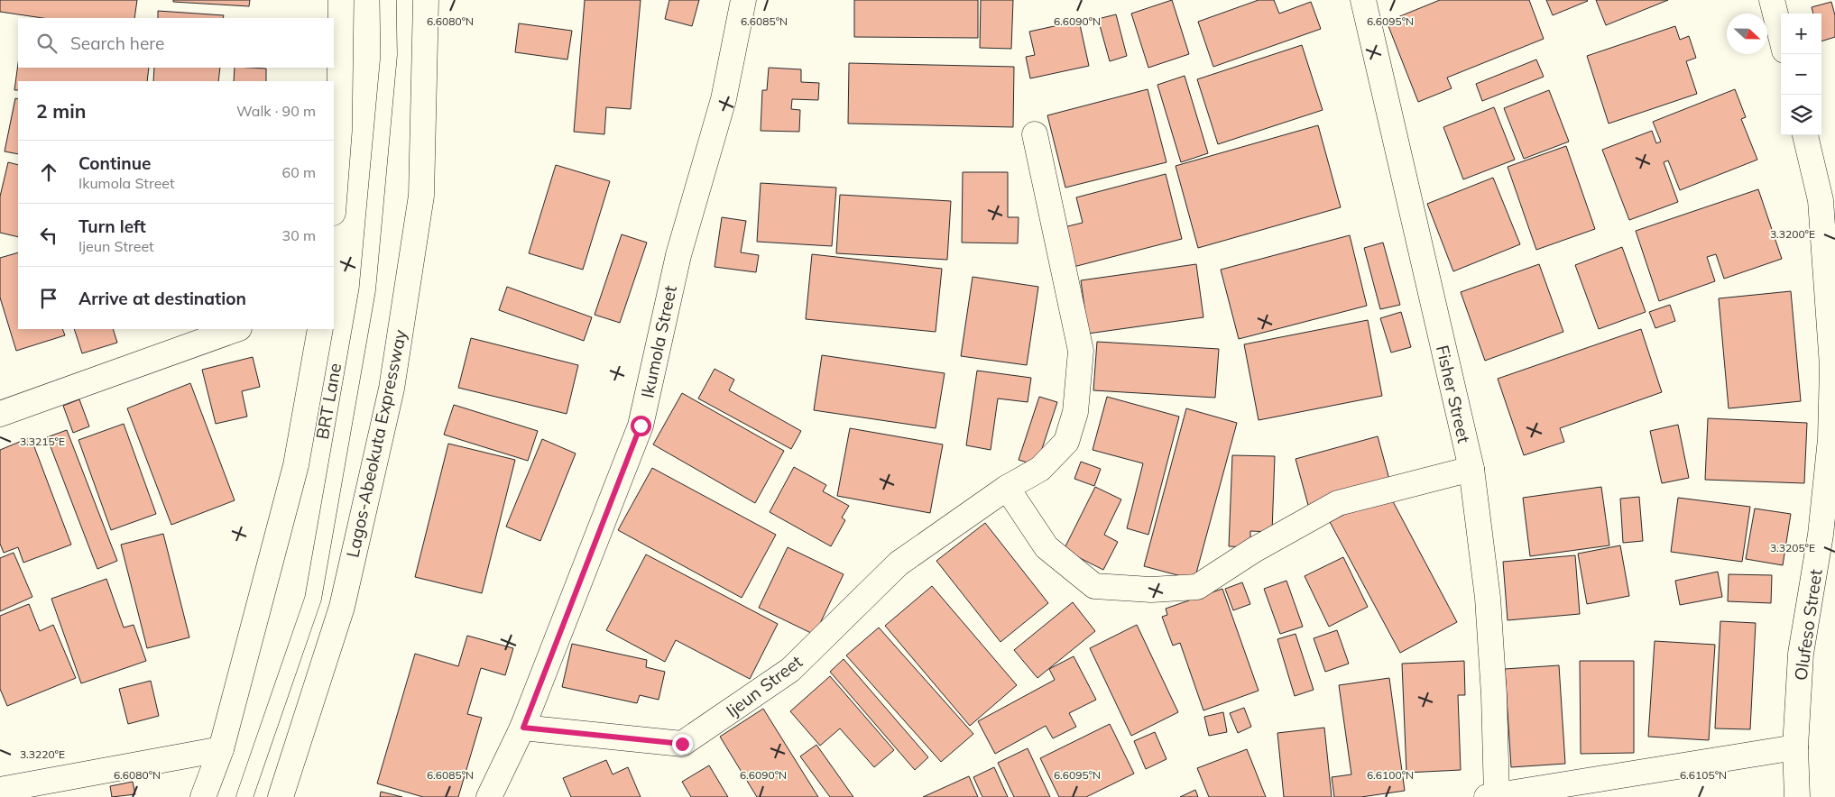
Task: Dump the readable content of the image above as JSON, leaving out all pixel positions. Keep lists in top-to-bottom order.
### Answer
{
  "streets": {
    "main road": [
      "Ikumola Street",
      "Fisher Street",
      "Lagos-Abeokuta Expressway",
      "Olufeso Street",
      "Ijeun Street"
    ],
    "lane": ["BRT Lane"]
  },
  "crossings": [
    ["Ikumola Street", "Ijeun Street"]
  ],
  "north": "right",
  "page": {
    "map_buttons": ["+", "−"],
    "search": "Search here",
    "heading": ["2 min", "Walk · 90 m"],
    "list": [
      ["Continue", "Ikumola Street", "60 m"],
      ["Turn left", "Ijeun Street", "30 m"],
      "Arrive at destination"
    ]
  },
  "coordinates": [
    "6.6080°N",
    "6.6085°N",
    "6.6090°N",
    "6.6095°N",
    "3.3200°E",
    "3.3215°E",
    "3.3205°E",
    "3.3220°E",
    "6.6100°N",
    "6.6105°N"
  ]
}
